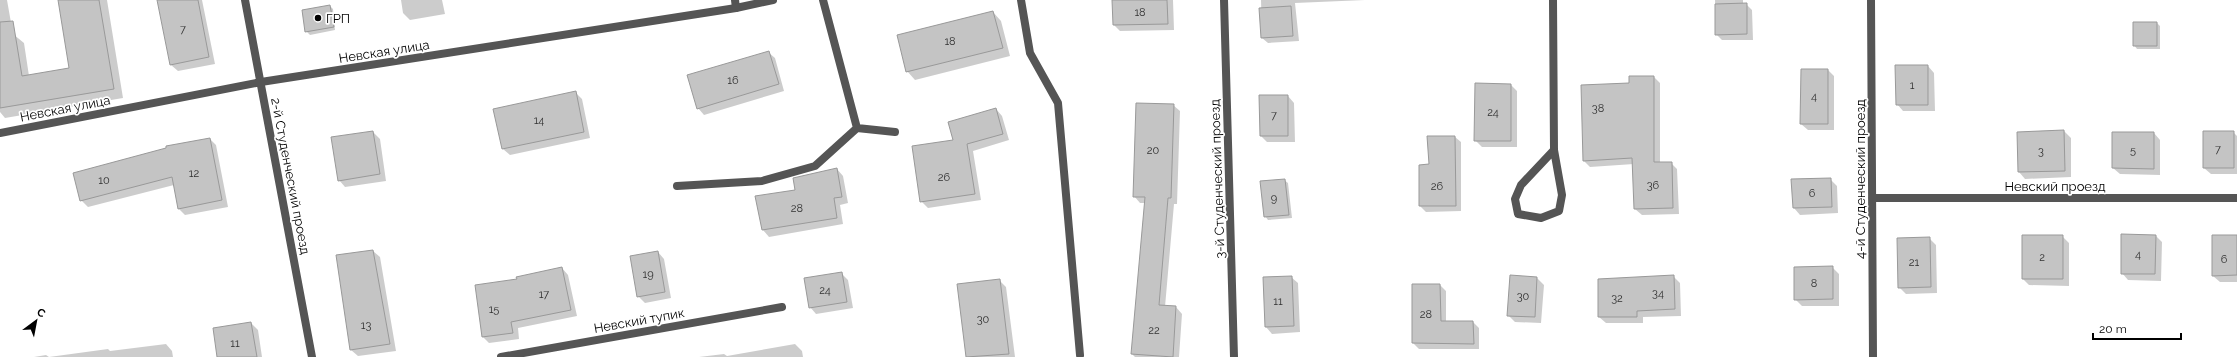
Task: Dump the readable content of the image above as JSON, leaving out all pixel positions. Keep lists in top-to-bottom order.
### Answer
{
  "streets": {
    "street": [
      "Невская улица",
      "2-й Студенческий проезд",
      "3-й Студенческий проезд",
      "4-й Студенческий проезд",
      "Невский проезд",
      "Невский тупик"
    ]
  },
  "crossings": [
    ["Невская улица", "2-й Студенческий проезд"],
    ["4-й Студенческий проезд", "Невский проезд"]
  ],
  "places": ["ГРП"],
  "house_numbers": [
    "18",
    "7",
    "18",
    "16",
    "1",
    "4",
    "38",
    "24",
    "7",
    "14",
    "7",
    "20",
    "5",
    "3",
    "12",
    "26",
    "10",
    "36",
    "26",
    "6",
    "9",
    "28",
    "4",
    "2",
    "6",
    "21",
    "19",
    "8",
    "24",
    "34",
    "17",
    "30",
    "32",
    "11",
    "15",
    "28",
    "30",
    "13",
    "22",
    "11"
  ],
  "scale_bar": "20 m",
  "north": "top right"
}
